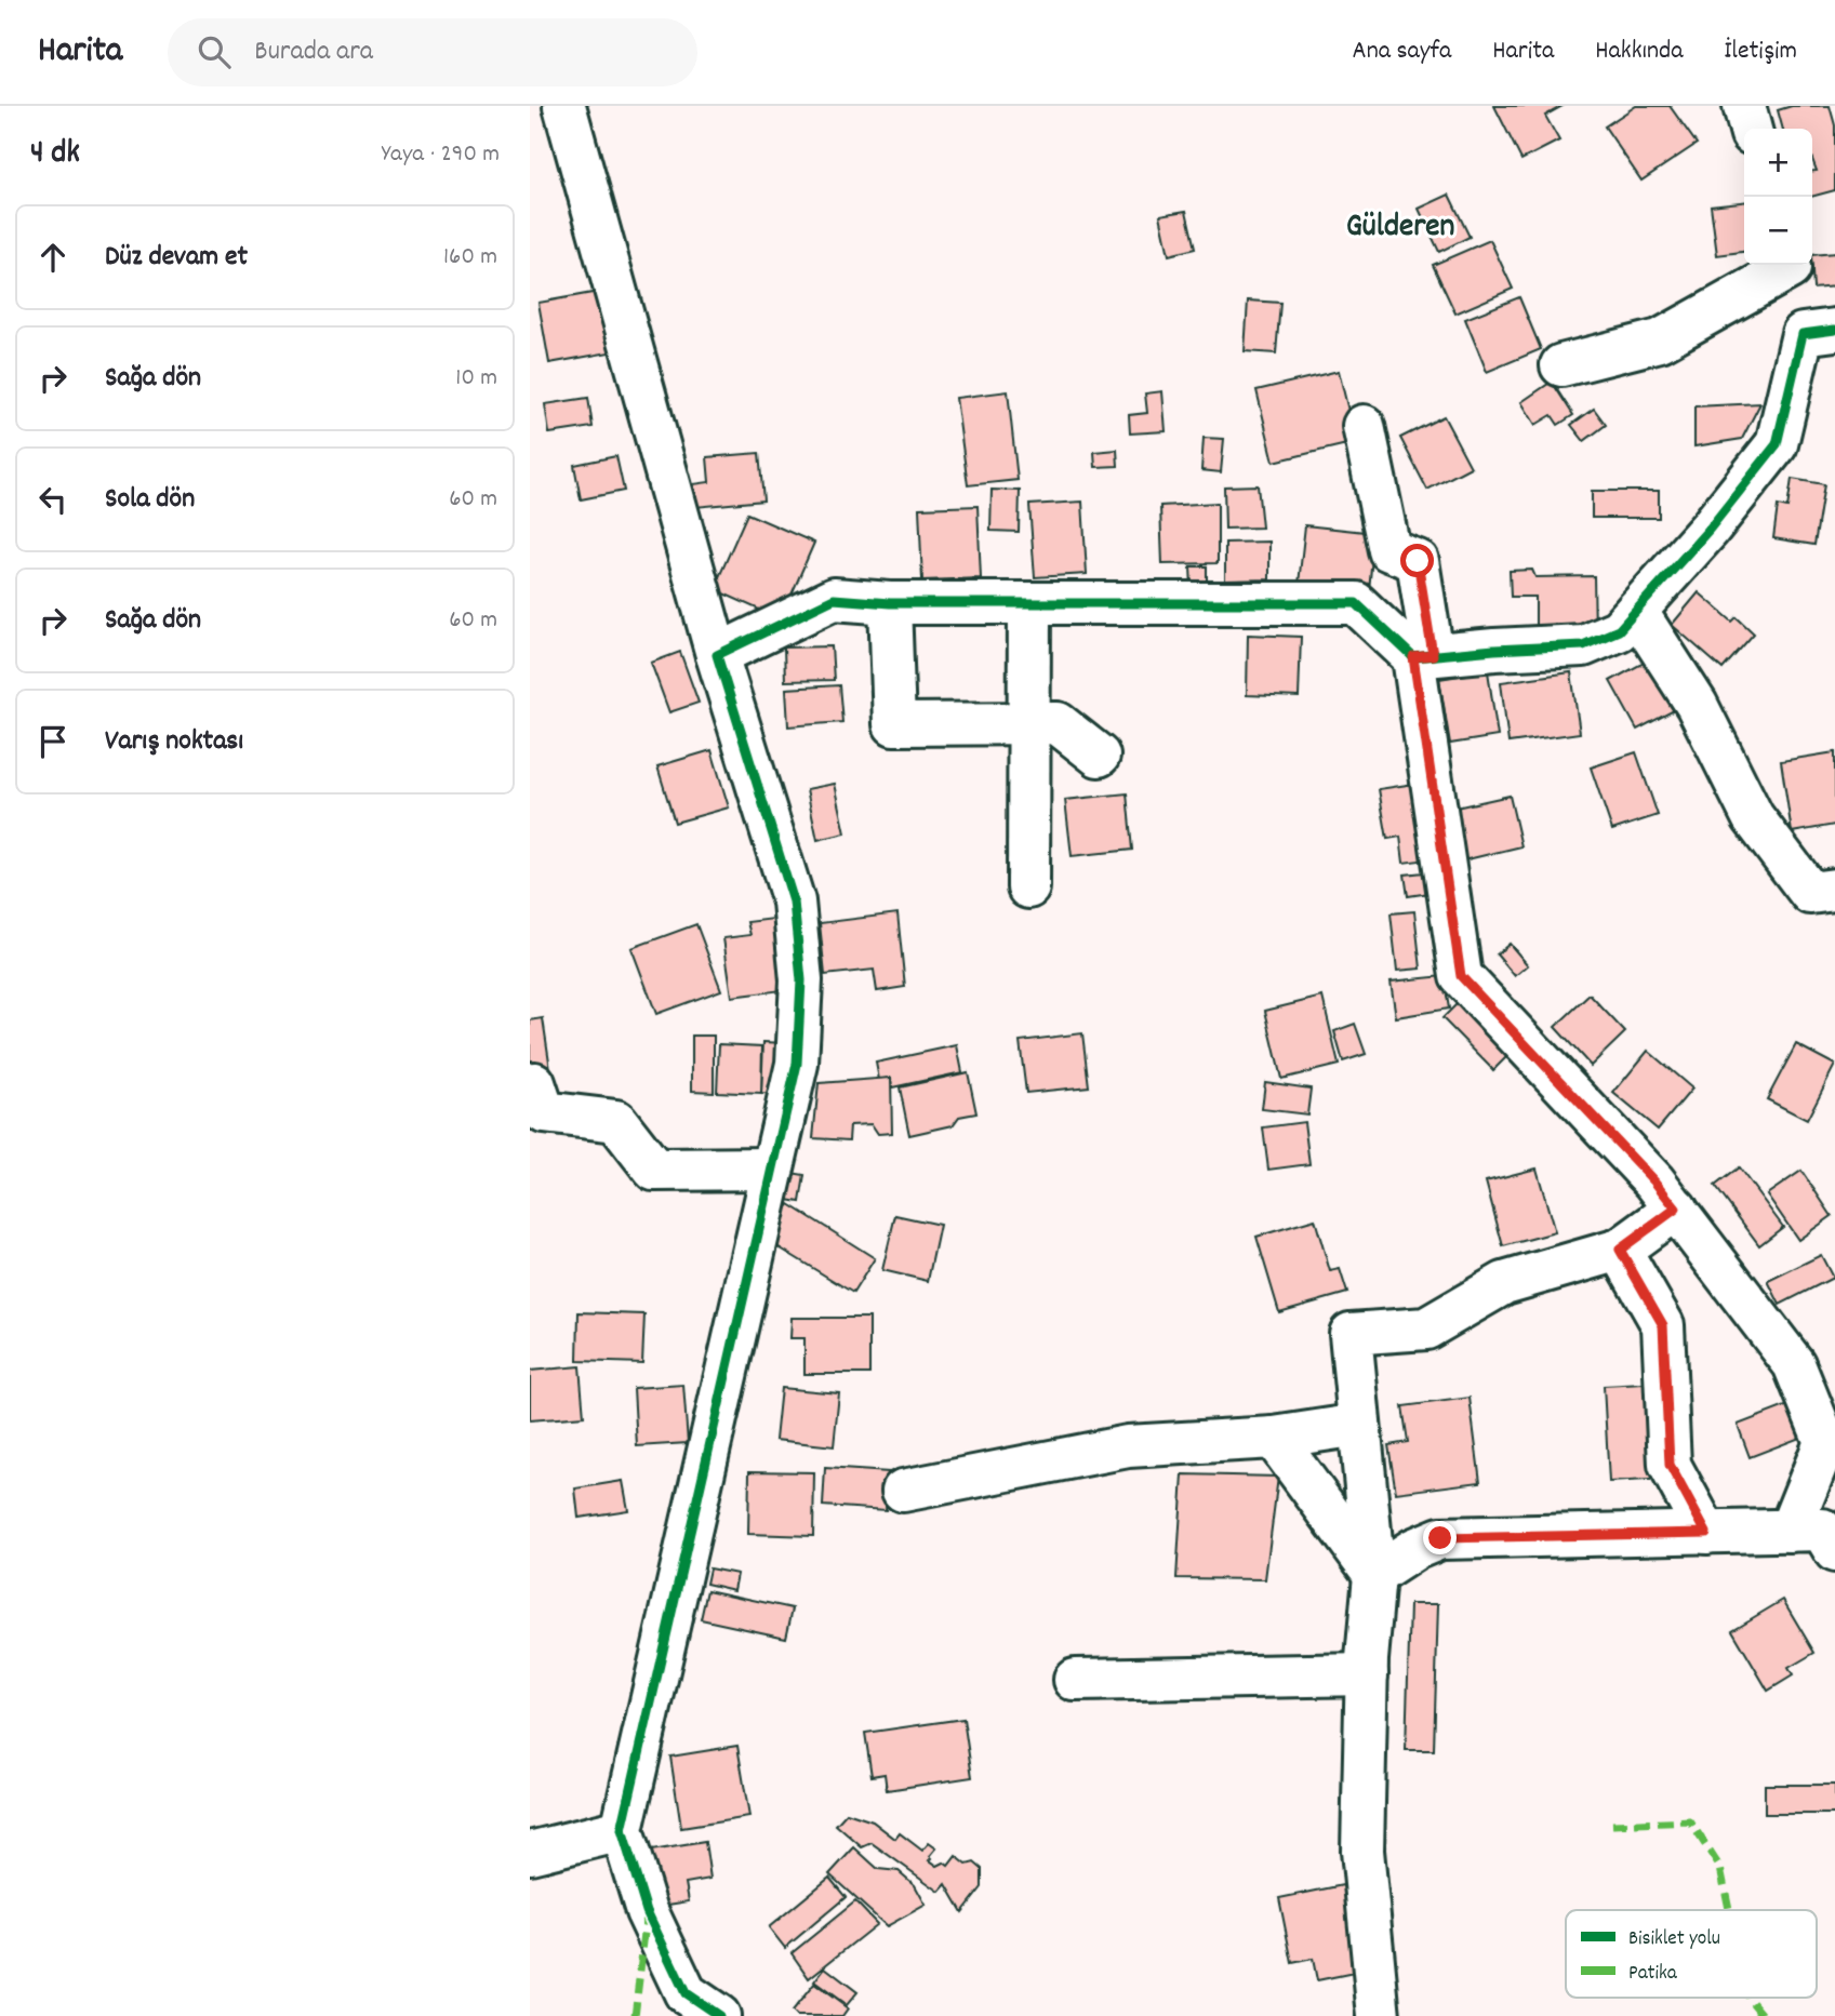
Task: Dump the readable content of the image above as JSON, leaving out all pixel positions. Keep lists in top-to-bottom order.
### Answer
{
  "districts": ["Gülderen"],
  "legend": ["Bisiklet yolu", "Patika"],
  "page": {
    "header": "Harita",
    "search": "Burada ara",
    "nav": [
      "Ana sayfa",
      "Harita",
      "Hakkında",
      "İletişim"
    ],
    "heading": ["4 dk", "Yaya · 290 m"],
    "map_buttons": ["+", "−"],
    "list": [
      ["Düz devam et", "160 m"],
      ["Sağa dön", "10 m"],
      ["Sola dön", "60 m"],
      ["Sağa dön", "60 m"],
      "Varış noktası"
    ]
  }
}
